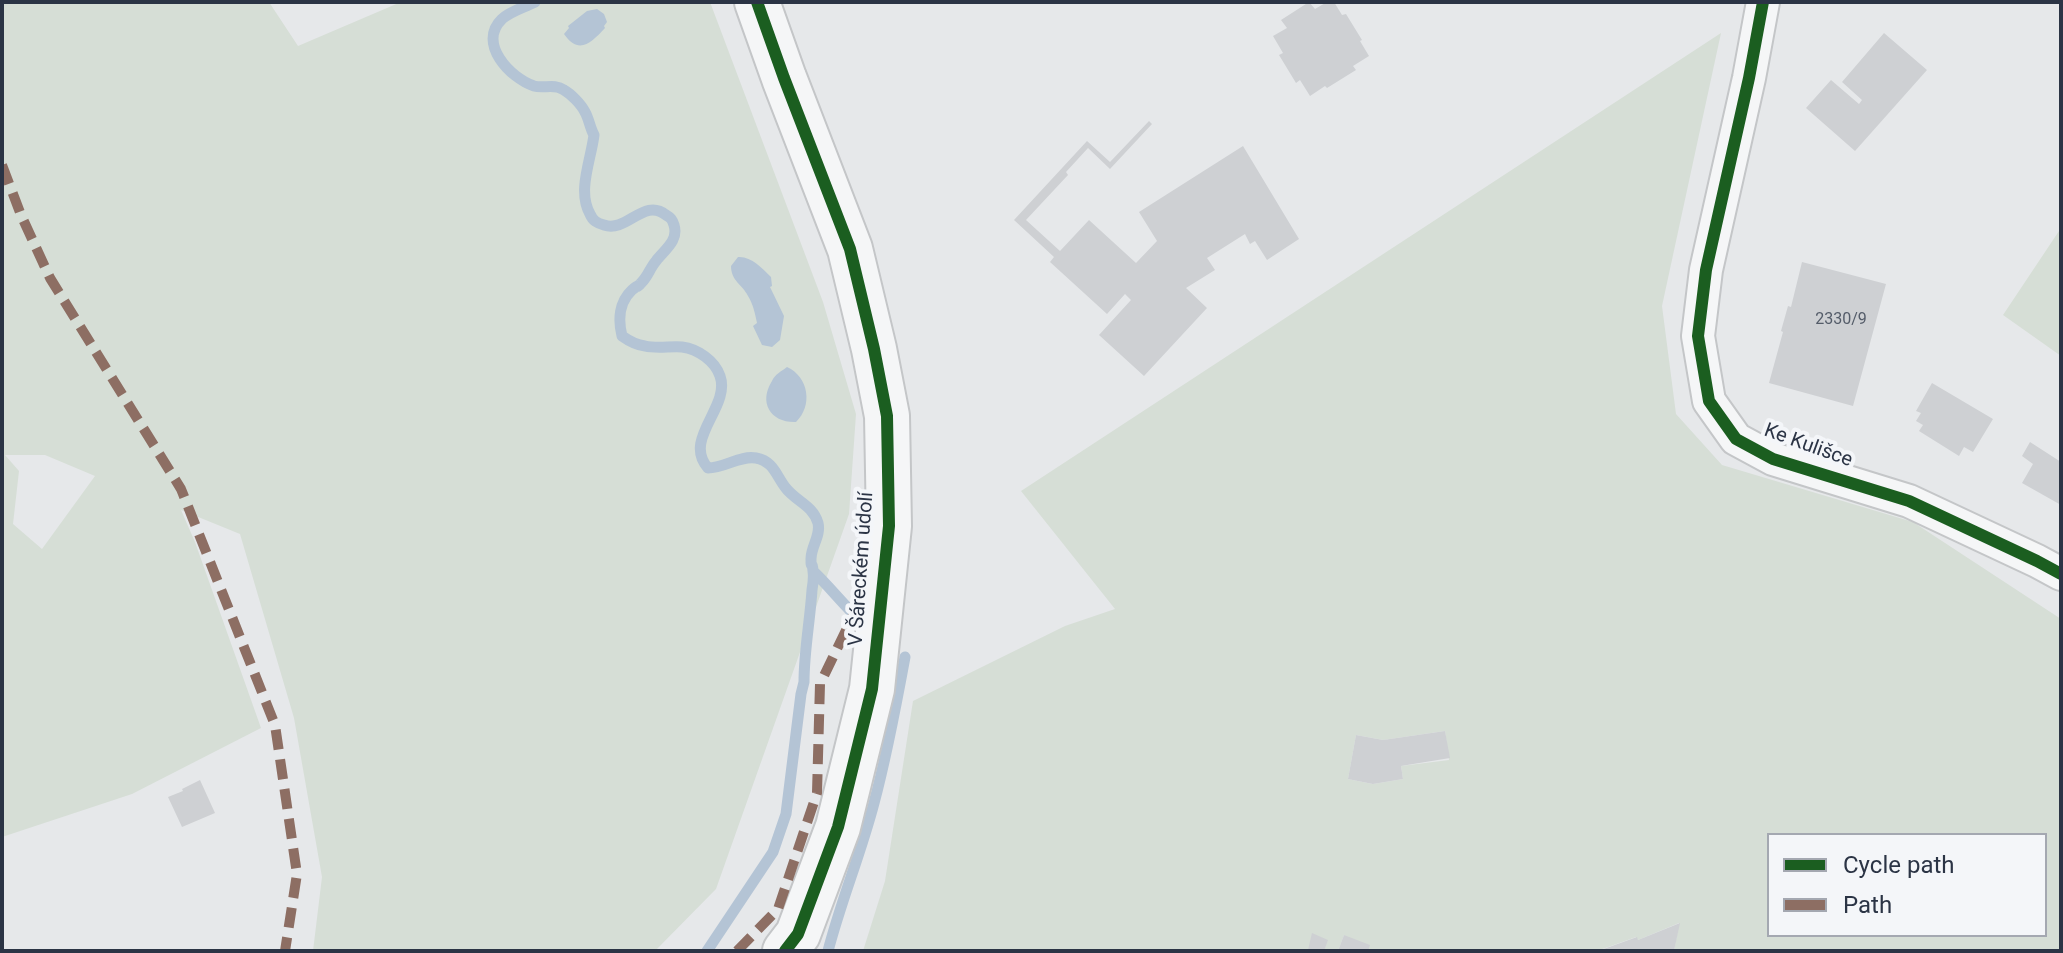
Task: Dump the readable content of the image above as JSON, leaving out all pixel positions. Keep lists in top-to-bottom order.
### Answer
{
  "streets": {
    "street": ["Ke Kulišce", "V Šáreckém údolí"]
  },
  "house_numbers": ["2330/9"],
  "legend": ["Cycle path", "Path"]
}
